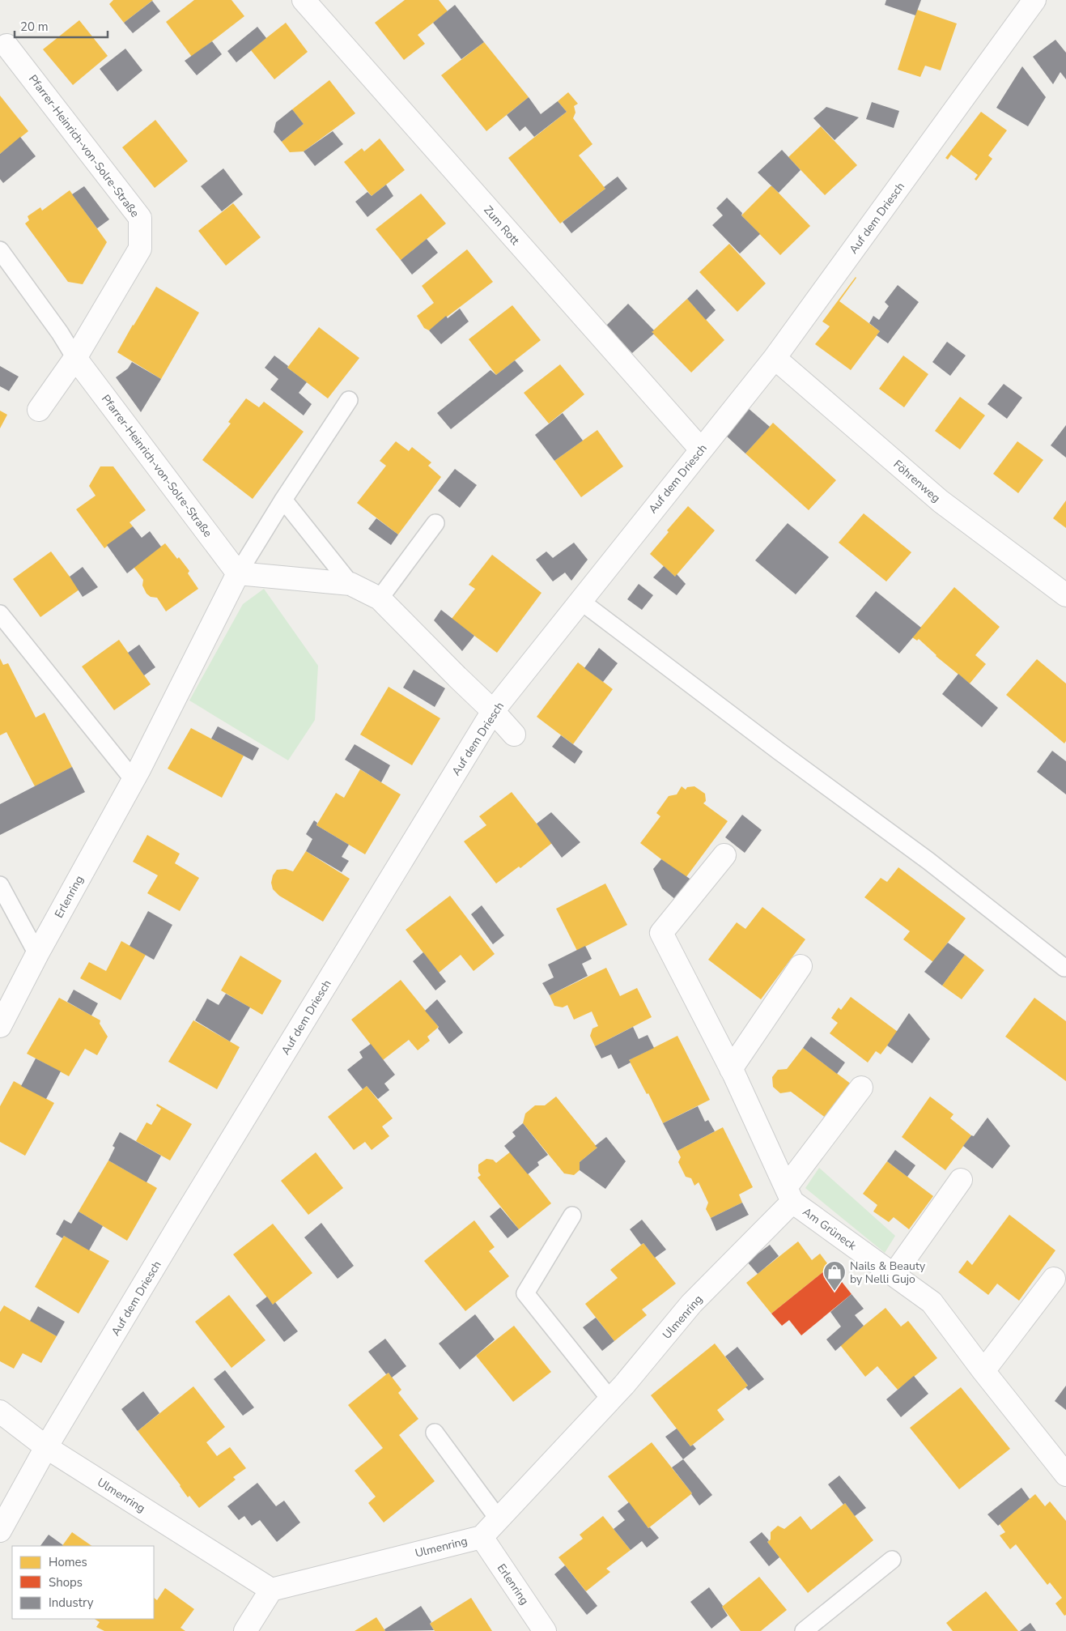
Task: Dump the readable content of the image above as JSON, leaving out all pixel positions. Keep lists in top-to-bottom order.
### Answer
{
  "streets": {
    "street": [
      "Pfarrer-Heinrich-von-Solre-Straße",
      "Auf dem Driesch",
      "Zum Rott",
      "Föhrenweg",
      "Erlenring",
      "Am Grüneck",
      "Ulmenring"
    ]
  },
  "crossings": [
    ["Auf dem Driesch", "Zum Rott"],
    ["Auf dem Driesch", "Föhrenweg"],
    ["Auf dem Driesch", "Ulmenring"],
    ["Erlenring", "Ulmenring"],
    ["Am Grüneck", "Ulmenring"]
  ],
  "places": {
    "shop": ["Nails & Beauty by Nelli Gujo"]
  },
  "legend": ["Homes", "Shops", "Industry"],
  "scale_bar": "20 m"
}
